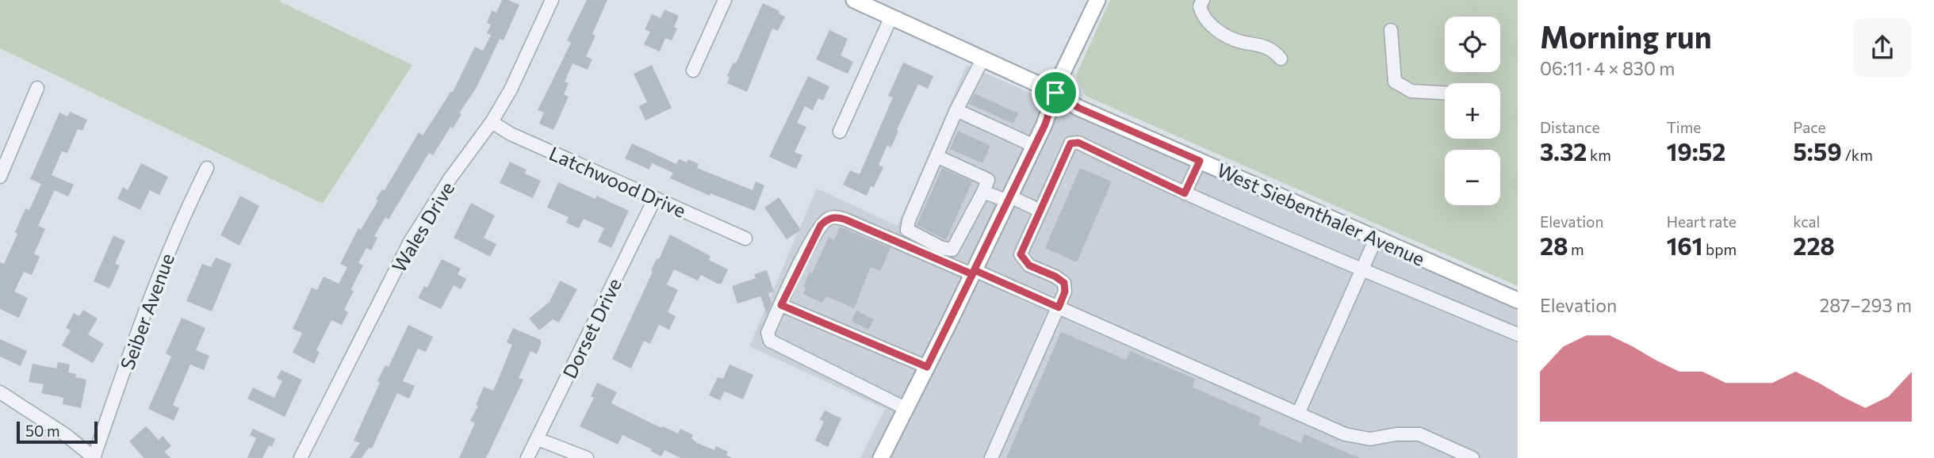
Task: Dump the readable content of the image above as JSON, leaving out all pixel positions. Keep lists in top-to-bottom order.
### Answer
{
  "streets": {
    "main road": ["West Siebenthaler Avenue"],
    "street": [
      "Latchwood Drive",
      "Wales Drive",
      "Seiber Avenue",
      "Dorset Drive"
    ]
  },
  "crossings": [
    ["Latchwood Drive", "Wales Drive"],
    ["Latchwood Drive", "Dorset Drive"]
  ],
  "scale_bar": "50 m",
  "page": {
    "heading": ["Morning run", "06:11 · 4 × 830 m"],
    "map_buttons": ["+", "−"],
    "stats": [
      ["Distance", "3.32 km"],
      ["Time", "19:52"],
      ["Pace", "5:59 /km"],
      ["Elevation", "28 m"],
      ["Heart rate", "161 bpm"],
      ["kcal", "228"]
    ],
    "chart": ["Elevation", "287–293 m"],
    "scale": "50 m"
  }
}
